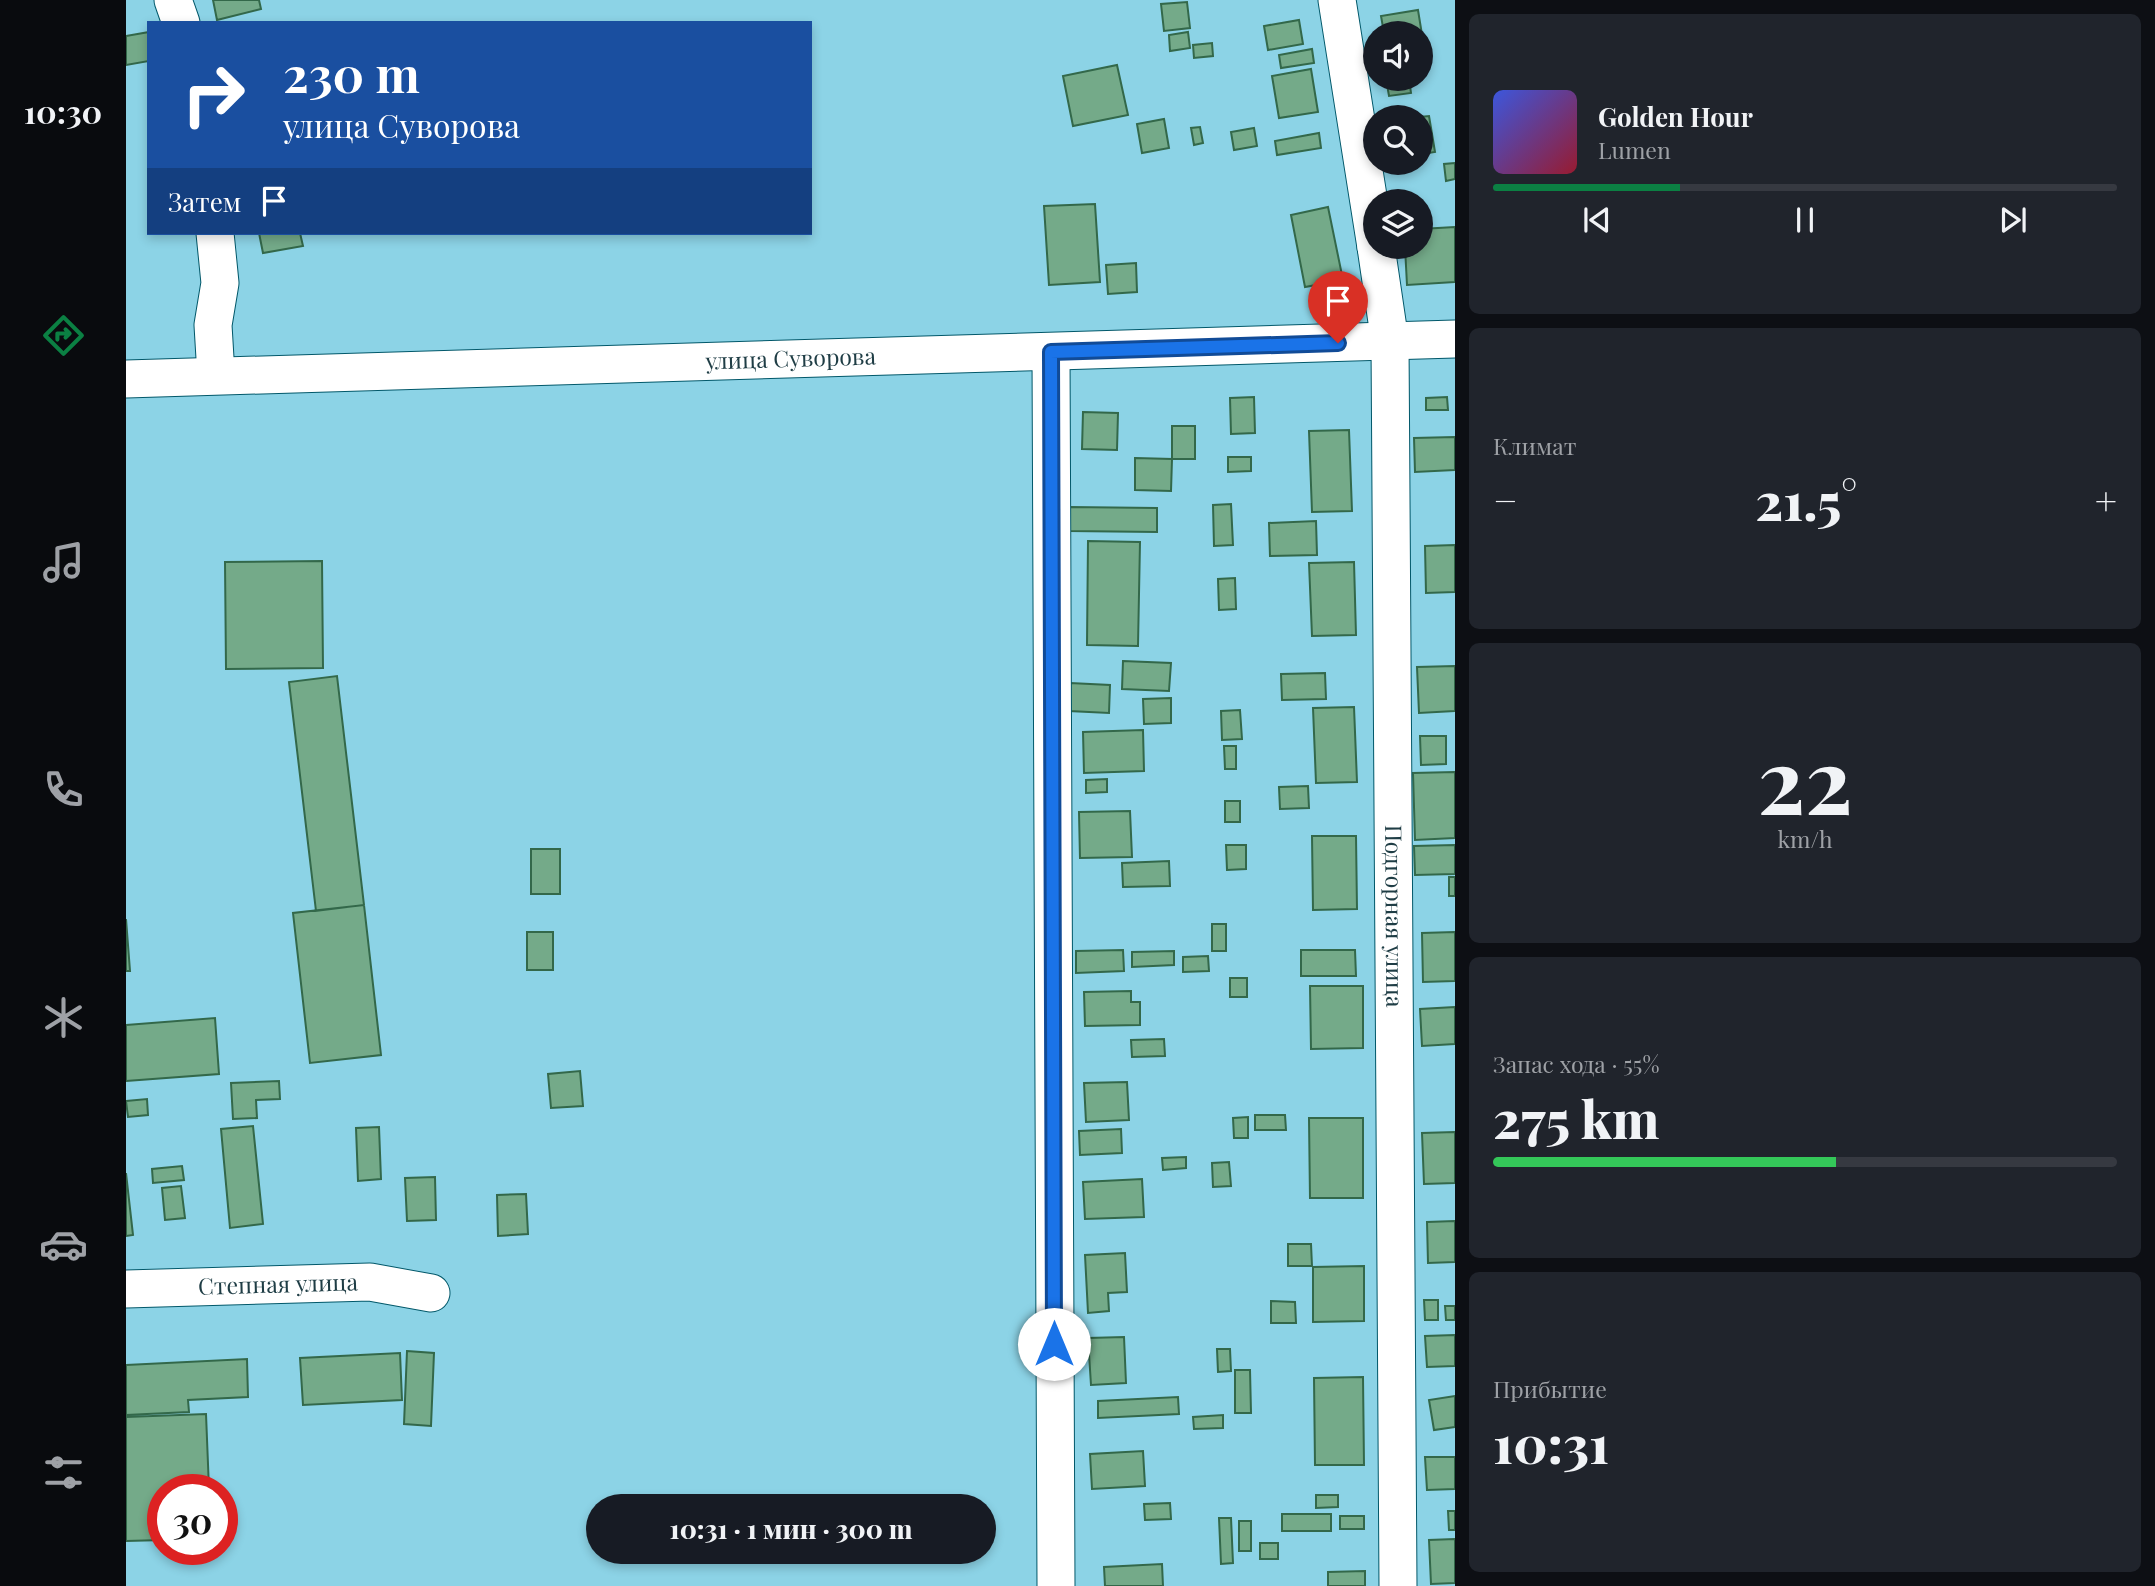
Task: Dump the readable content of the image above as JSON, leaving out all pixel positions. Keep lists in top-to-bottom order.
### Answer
{
  "streets": {
    "street": ["улица Суворова", "Подгорная улица", "Степная улица"]
  },
  "crossings": [
    ["улица Суворова", "Подгорная улица"]
  ],
  "page": {
    "tabs": "10:30",
    "turn": ["230 m", "улица Суворова"],
    "song": ["Golden Hour", "Lumen"],
    "then": "Затем",
    "tile": [
      "Климат",
      ["22", "km/h"],
      ["Запас хода · 55%", "275 km"],
      ["Прибытие", "10:31"]
    ],
    "heat": ["−", "21.5°", "+"],
    "limit": "30",
    "trip": "10:31 · 1 мин · 300 m"
  }
}
